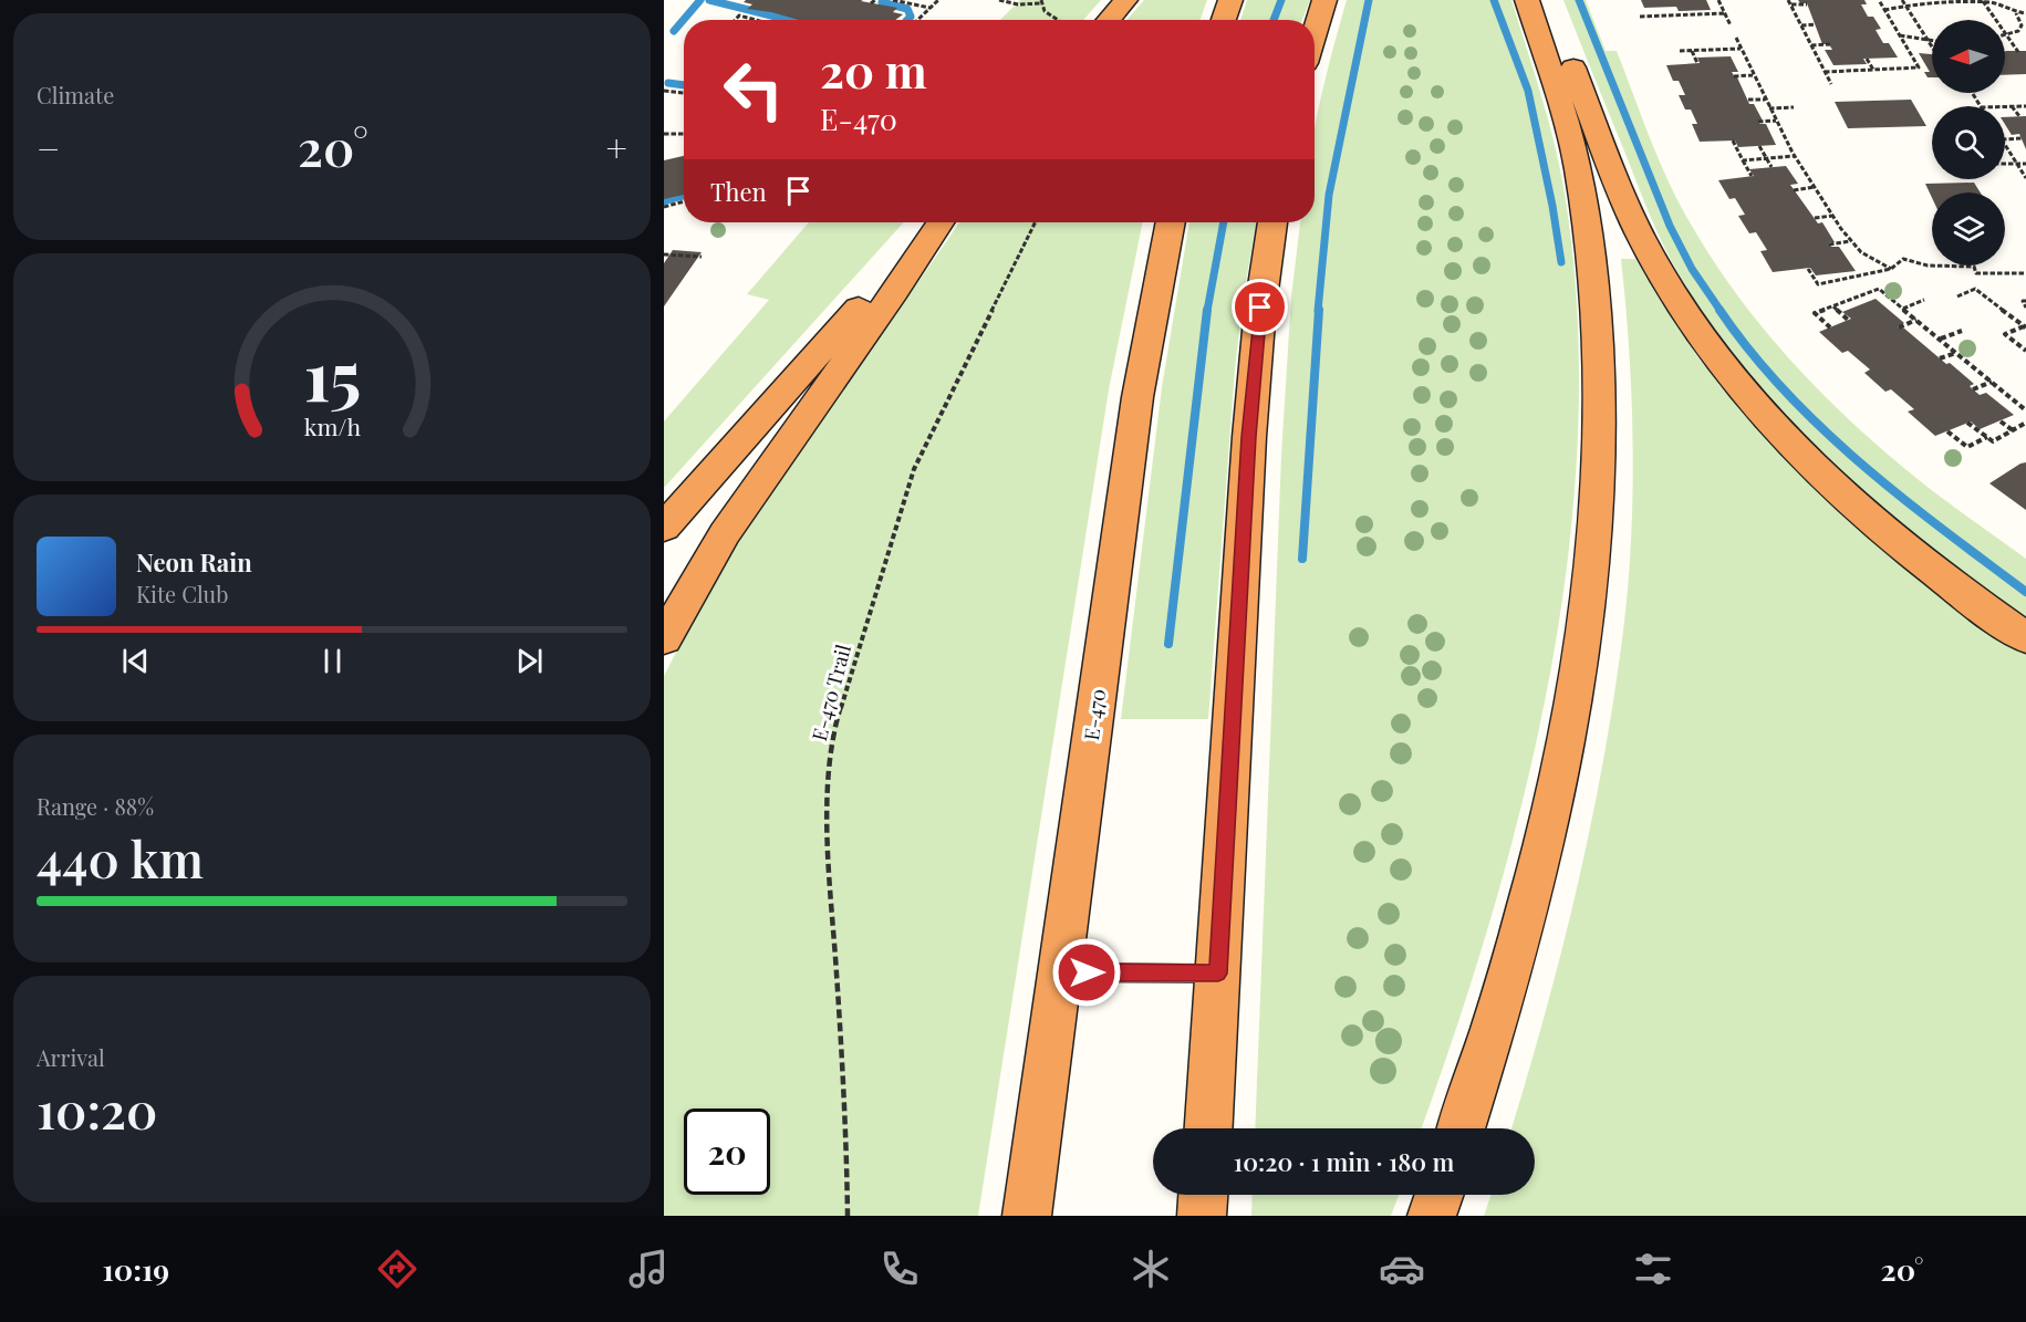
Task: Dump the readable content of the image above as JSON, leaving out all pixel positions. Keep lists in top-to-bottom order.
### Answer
{
  "streets": {
    "highway": ["E-470"],
    "path": ["E-470 Trail"]
  },
  "north": "left",
  "page": {
    "tile": [
      "Climate",
      ["Range · 88%", "440 km"],
      ["Arrival", "10:20"]
    ],
    "turn": ["20 m", "E-470"],
    "heat": ["−", "20°", "+"],
    "then": "Then",
    "song": ["Neon Rain", "Kite Club"],
    "limit": "20",
    "trip": "10:20 · 1 min · 180 m",
    "tabs": ["10:19", "20°"],
    "gauge": ["15", "km/h"]
  }
}
